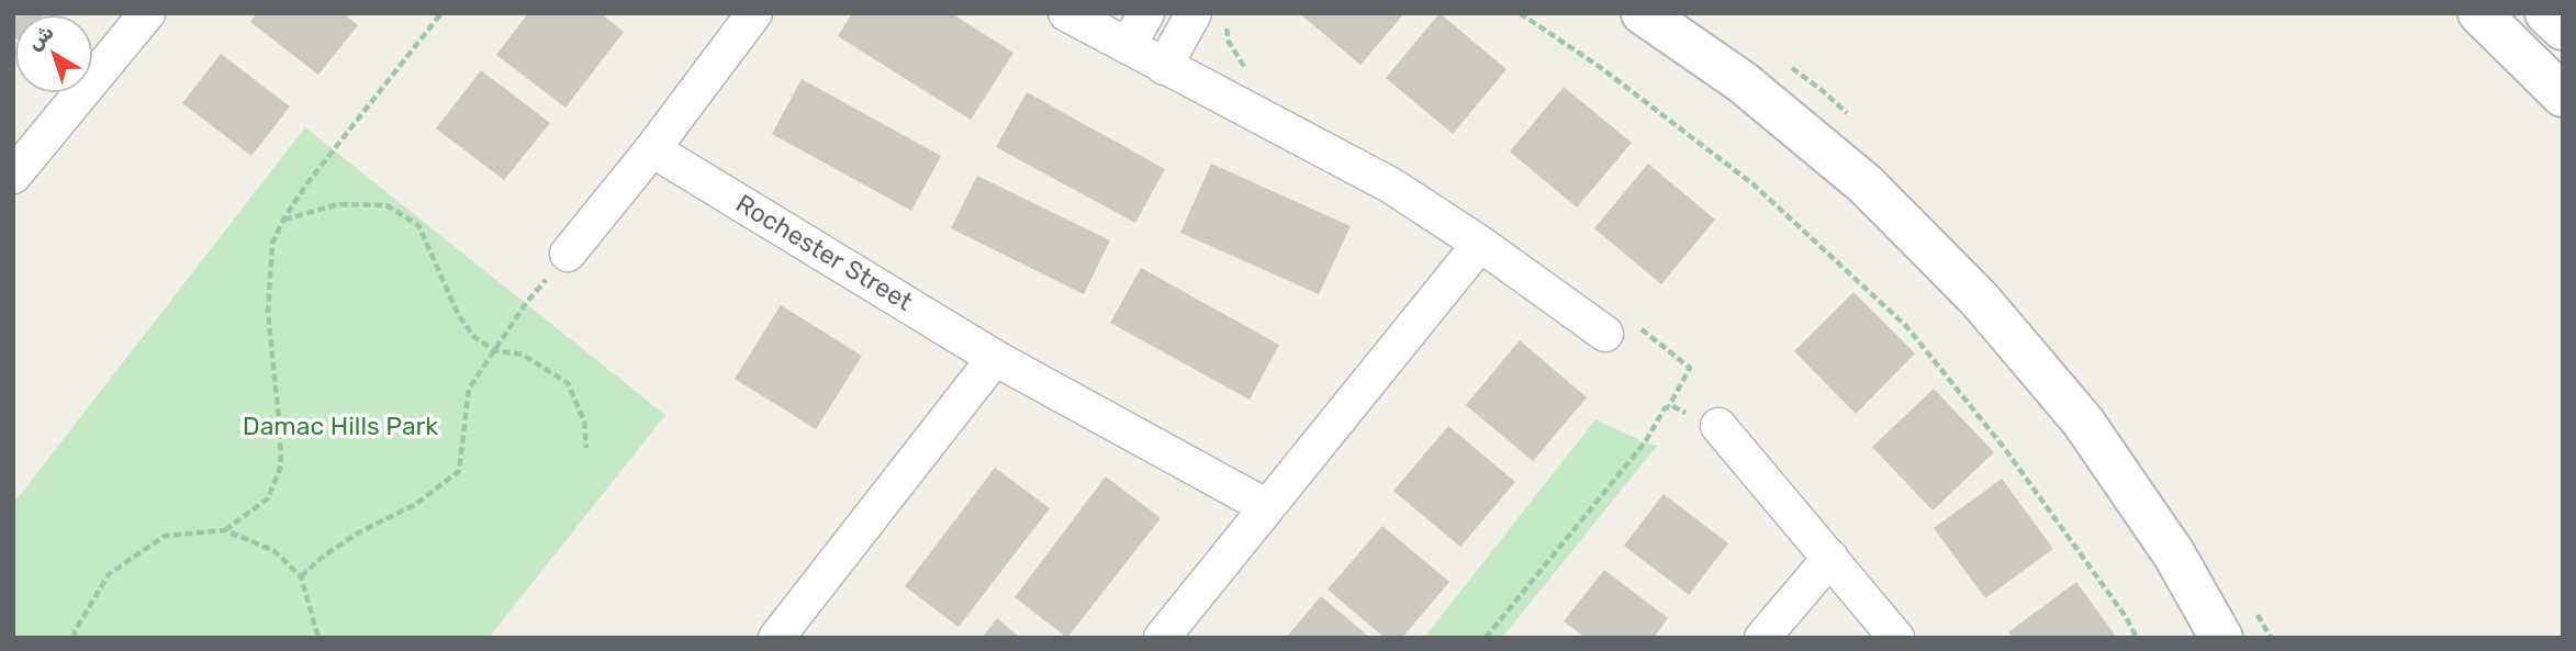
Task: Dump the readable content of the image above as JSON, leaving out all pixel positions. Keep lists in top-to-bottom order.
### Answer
{
  "streets": {
    "street": ["Rochester Street"]
  },
  "parks": ["Damac Hills Park"],
  "north": "top left"
}
